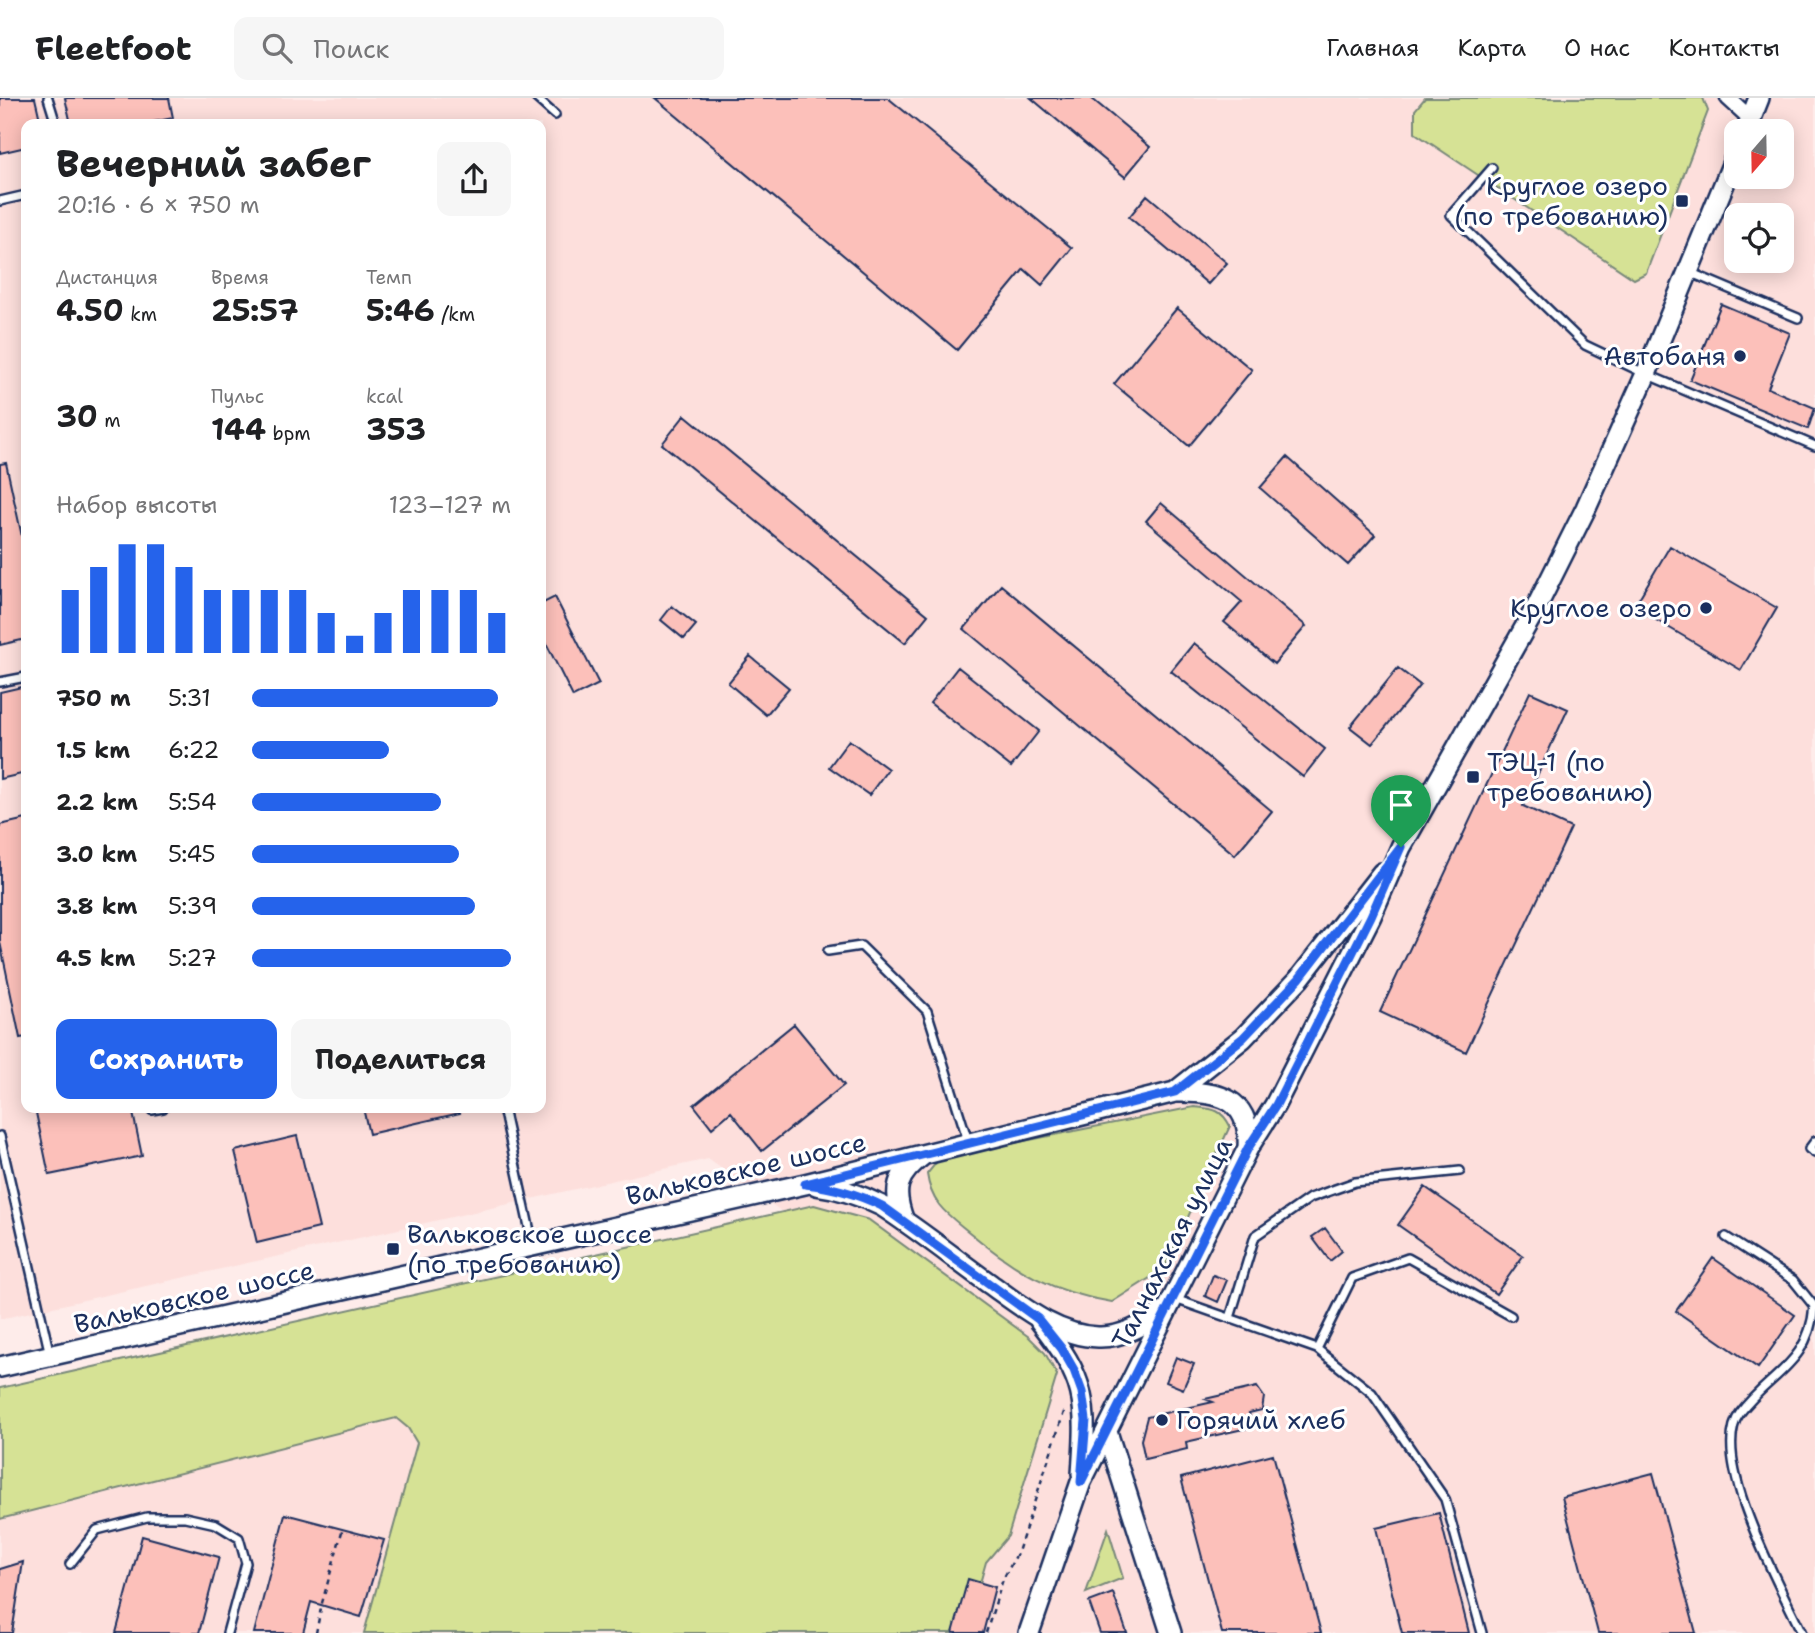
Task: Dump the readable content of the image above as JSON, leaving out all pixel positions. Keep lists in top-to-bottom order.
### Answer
{
  "streets": {
    "main road": ["Вальковское шоссе", "Талнахская улица"]
  },
  "crossings": [
    ["Вальковское шоссе", "Талнахская улица"]
  ],
  "places": {
    "transit": ["Круглое озеро (по требованию)", "ТЭЦ-1 (по требованию)", "Вальковское шоссе (по требованию)"],
    "other": ["Автобаня", "Круглое озеро", "Горячий хлеб"]
  },
  "north": "bottom",
  "page": {
    "header": "Fleetfoot",
    "search": "Поиск",
    "nav": [
      "Главная",
      "Карта",
      "О нас",
      "Контакты"
    ],
    "heading": ["Вечерний забег", "20:16 · 6 × 750 m"],
    "stats": [
      ["Дистанция", "4.50 km"],
      ["Время", "25:57"],
      ["Темп", "5:46 /km"],
      ["30 m"],
      ["Пульс", "144 bpm"],
      ["kcal", "353"]
    ],
    "chart": ["Набор высоты", "123–127 m"],
    "list": [
      {
        "name": "750 m",
        "note": "5:31"
      },
      {
        "name": "1.5 km",
        "note": "6:22"
      },
      {
        "name": "2.2 km",
        "note": "5:54"
      },
      {
        "name": "3.0 km",
        "note": "5:45"
      },
      {
        "name": "3.8 km",
        "note": "5:39"
      },
      {
        "name": "4.5 km",
        "note": "5:27"
      }
    ],
    "buttons": ["Сохранить", "Поделиться"]
  }
}
